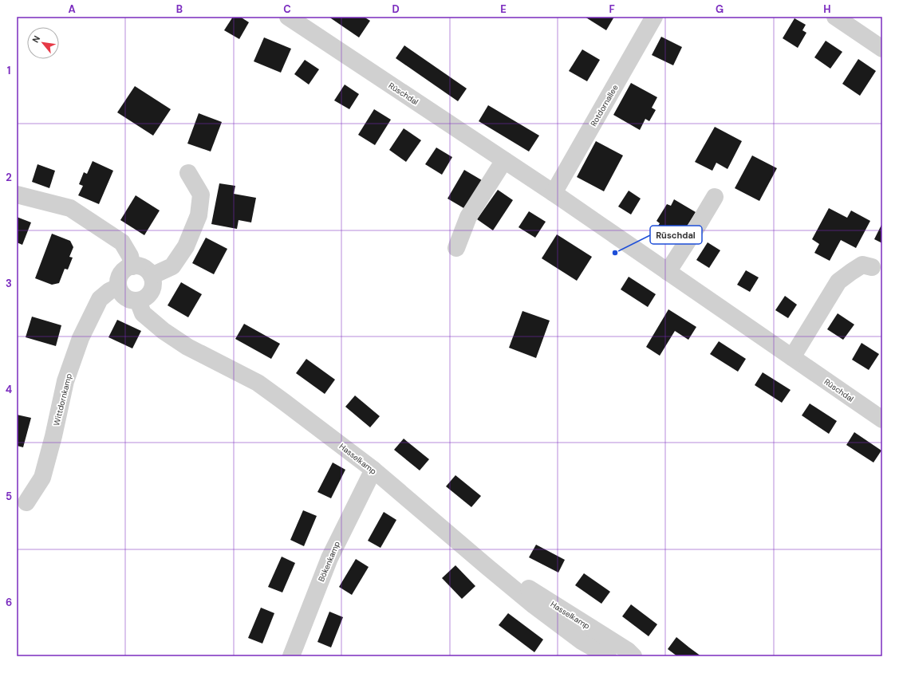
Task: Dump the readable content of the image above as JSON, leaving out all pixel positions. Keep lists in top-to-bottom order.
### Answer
{
  "streets": {
    "street": [
      "Rüschdal",
      "Rotdornallee",
      "Wittdornkamp",
      "Hasselkamp",
      "Bökenkamp"
    ]
  },
  "crossings": [
    ["Rüschdal", "Rotdornallee"],
    ["Wittdornkamp", "Hasselkamp"],
    ["Hasselkamp", "Bökenkamp"]
  ],
  "places": ["Rüschdal"],
  "north": "top left",
  "grid": {
    "columns": [
      "A",
      "B",
      "C",
      "D",
      "E",
      "F",
      "G",
      "H"
    ],
    "rows": [
      "1",
      "2",
      "3",
      "4",
      "5",
      "6"
    ]
  }
}
